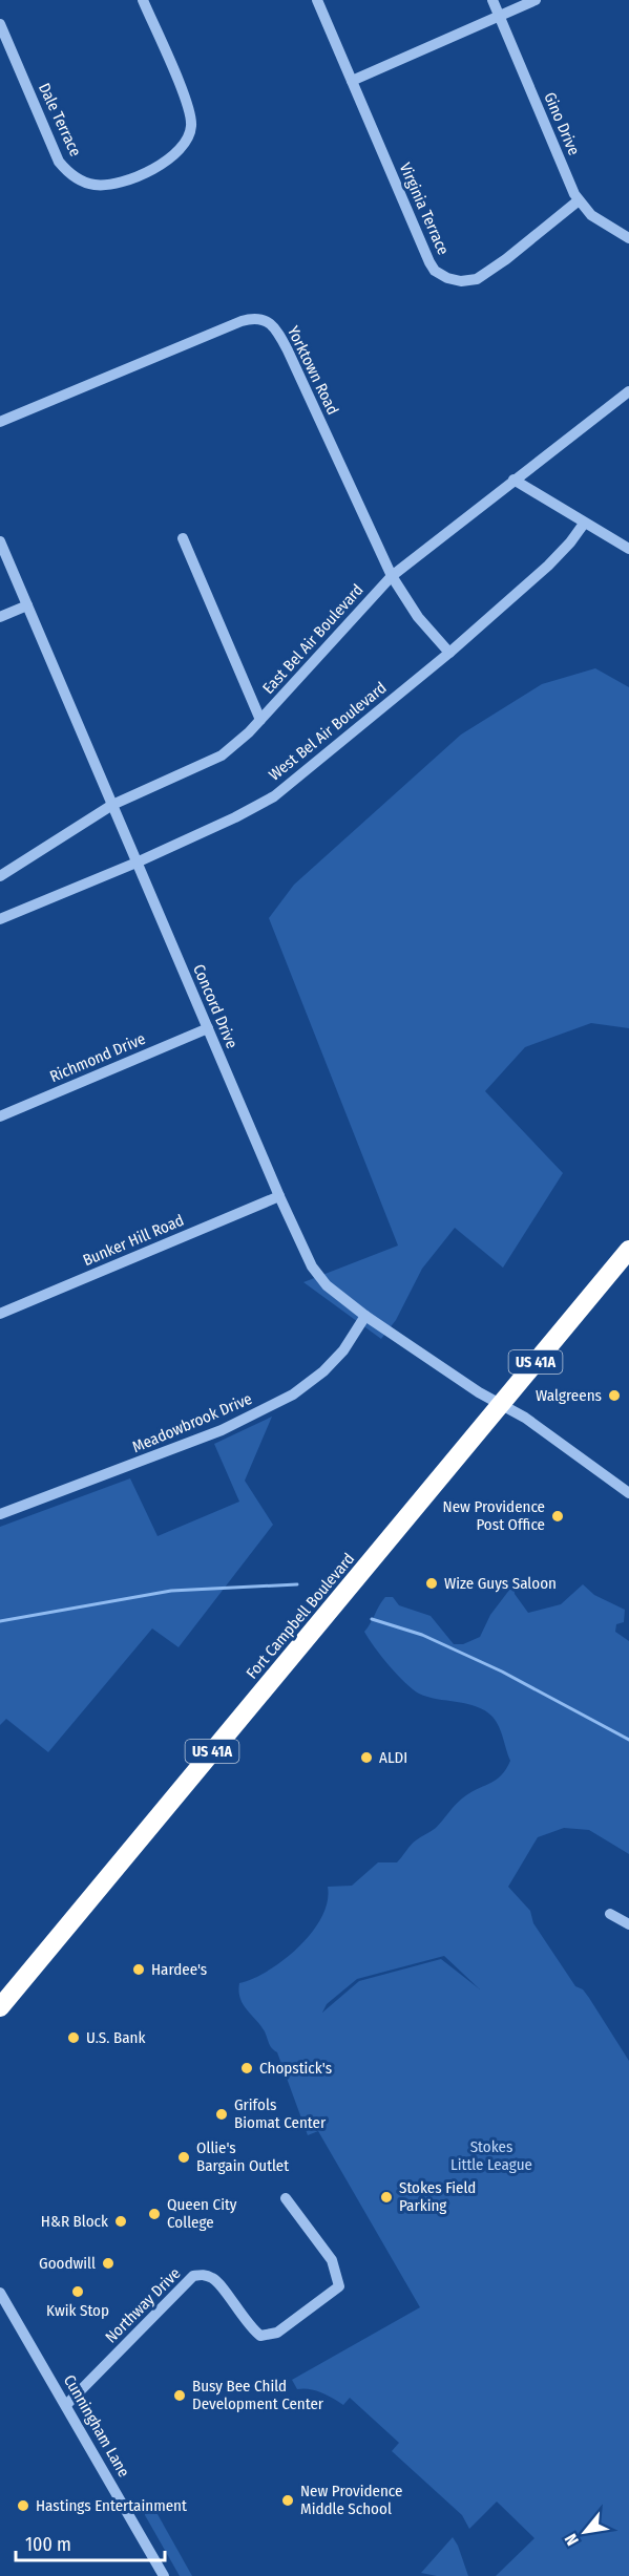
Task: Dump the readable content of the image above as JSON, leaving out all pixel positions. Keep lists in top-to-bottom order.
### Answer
{
  "streets": {
    "highway": ["US 41A", "Fort Campbell Boulevard"],
    "street": [
      "Dale Terrace",
      "Gino Drive",
      "Virginia Terrace",
      "Yorktown Road",
      "East Bel Air Boulevard",
      "West Bel Air Boulevard",
      "Concord Drive",
      "Richmond Drive",
      "Bunker Hill Road",
      "Meadowbrook Drive",
      "Northway Drive",
      "Cunningham Lane"
    ]
  },
  "crossings": [
    ["Gino Drive", "Virginia Terrace"],
    ["Yorktown Road", "East Bel Air Boulevard"],
    ["Yorktown Road", "West Bel Air Boulevard"],
    ["East Bel Air Boulevard", "Concord Drive"],
    ["West Bel Air Boulevard", "Concord Drive"],
    ["Concord Drive", "Richmond Drive"],
    ["Concord Drive", "Bunker Hill Road"],
    ["Concord Drive", "Meadowbrook Drive"],
    ["Concord Drive", "Fort Campbell Boulevard"],
    ["Northway Drive", "Cunningham Lane"]
  ],
  "parks": ["Stokes Little League"],
  "places": [
    "Walgreens",
    "New Providence Post Office",
    "Wize Guys Saloon",
    "ALDI",
    "Hardee's",
    "U.S. Bank",
    "Chopstick's",
    "Grifols Biomat Center",
    "Ollie's Bargain Outlet",
    "Stokes Field Parking",
    "Queen City College",
    "H&R Block",
    "Goodwill",
    "Kwik Stop",
    "Busy Bee Child Development Center",
    "New Providence Middle School",
    "Hastings Entertainment"
  ],
  "scale_bar": "100 m",
  "north": "bottom left"
}
